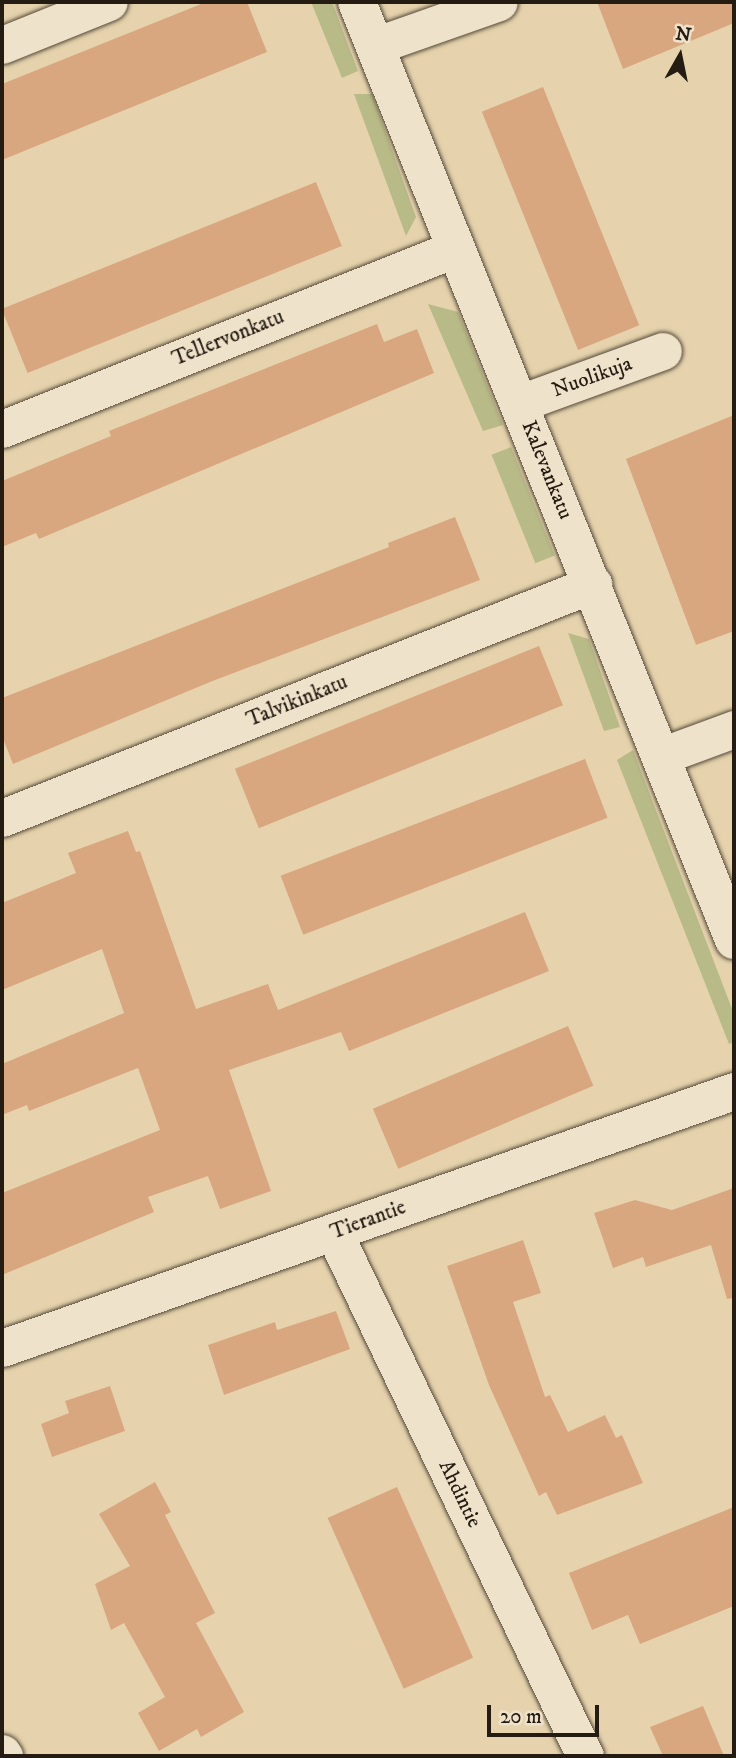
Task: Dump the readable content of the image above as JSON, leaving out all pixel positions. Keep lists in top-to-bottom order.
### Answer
{
  "streets": {
    "street": [
      "Tellervonkatu",
      "Nuolikuja",
      "Kalevankatu",
      "Talvikinkatu",
      "Tierantie",
      "Ahdintie"
    ]
  },
  "crossings": [
    ["Tellervonkatu", "Kalevankatu"],
    ["Nuolikuja", "Kalevankatu"],
    ["Kalevankatu", "Talvikinkatu"],
    ["Tierantie", "Ahdintie"]
  ],
  "scale_bar": "20 m",
  "north": "top"
}
